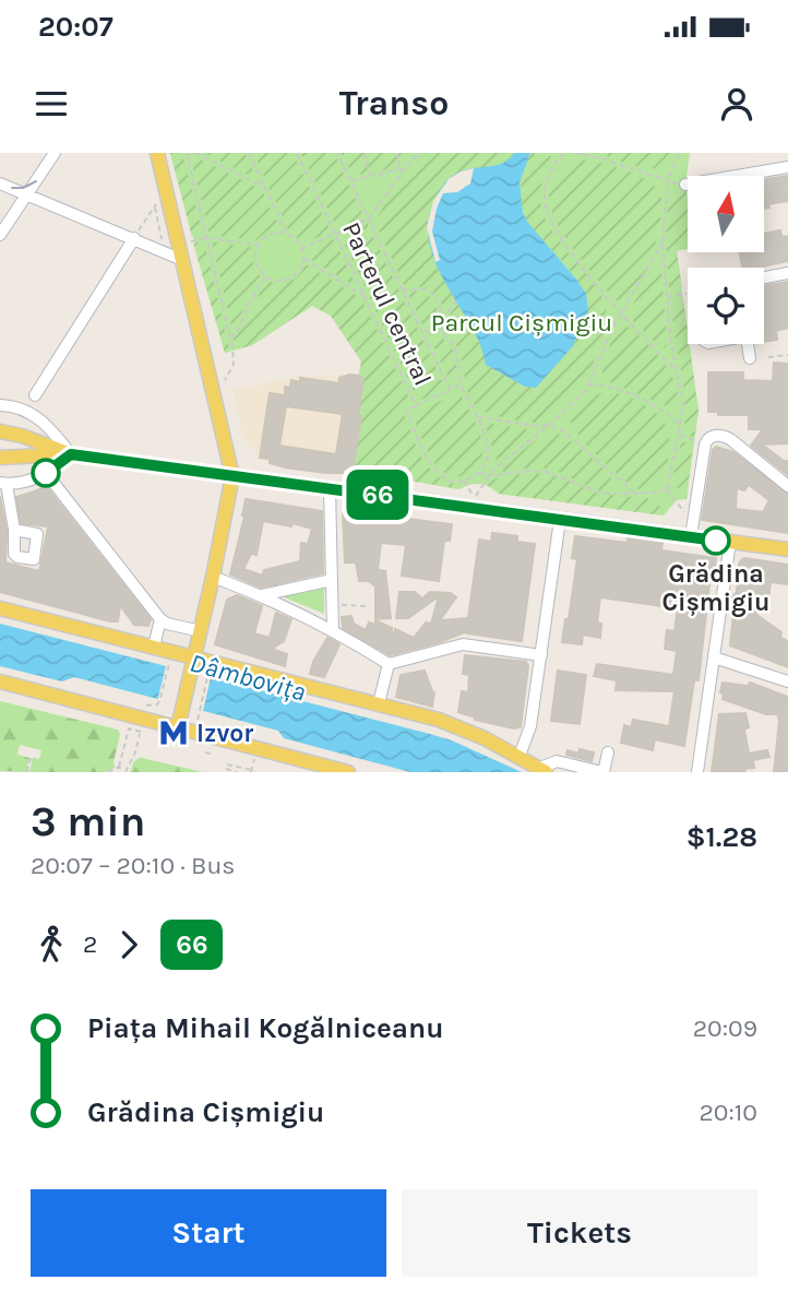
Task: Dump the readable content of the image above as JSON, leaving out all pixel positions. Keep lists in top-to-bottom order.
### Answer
{
  "streets": {
    "path": ["Parterul central"]
  },
  "water": ["Dâmbovița"],
  "parks": ["Parcul Cișmigiu"],
  "places": {
    "other": ["Grădina Cișmigiu"],
    "metro station": ["Izvor"]
  },
  "lines": ["bus line 66"],
  "north": "top",
  "page": {
    "status": "20:07",
    "header": "Transo",
    "on_map": "66",
    "heading": ["3 min", "20:07 – 20:10 · Bus", "$1.28"],
    "legs": ["2", "66"],
    "list": [
      {
        "name": "Piața Mihail Kogălniceanu",
        "value": "20:09"
      },
      {
        "name": "Grădina Cișmigiu",
        "value": "20:10"
      }
    ],
    "buttons": ["Start", "Tickets"]
  }
}
